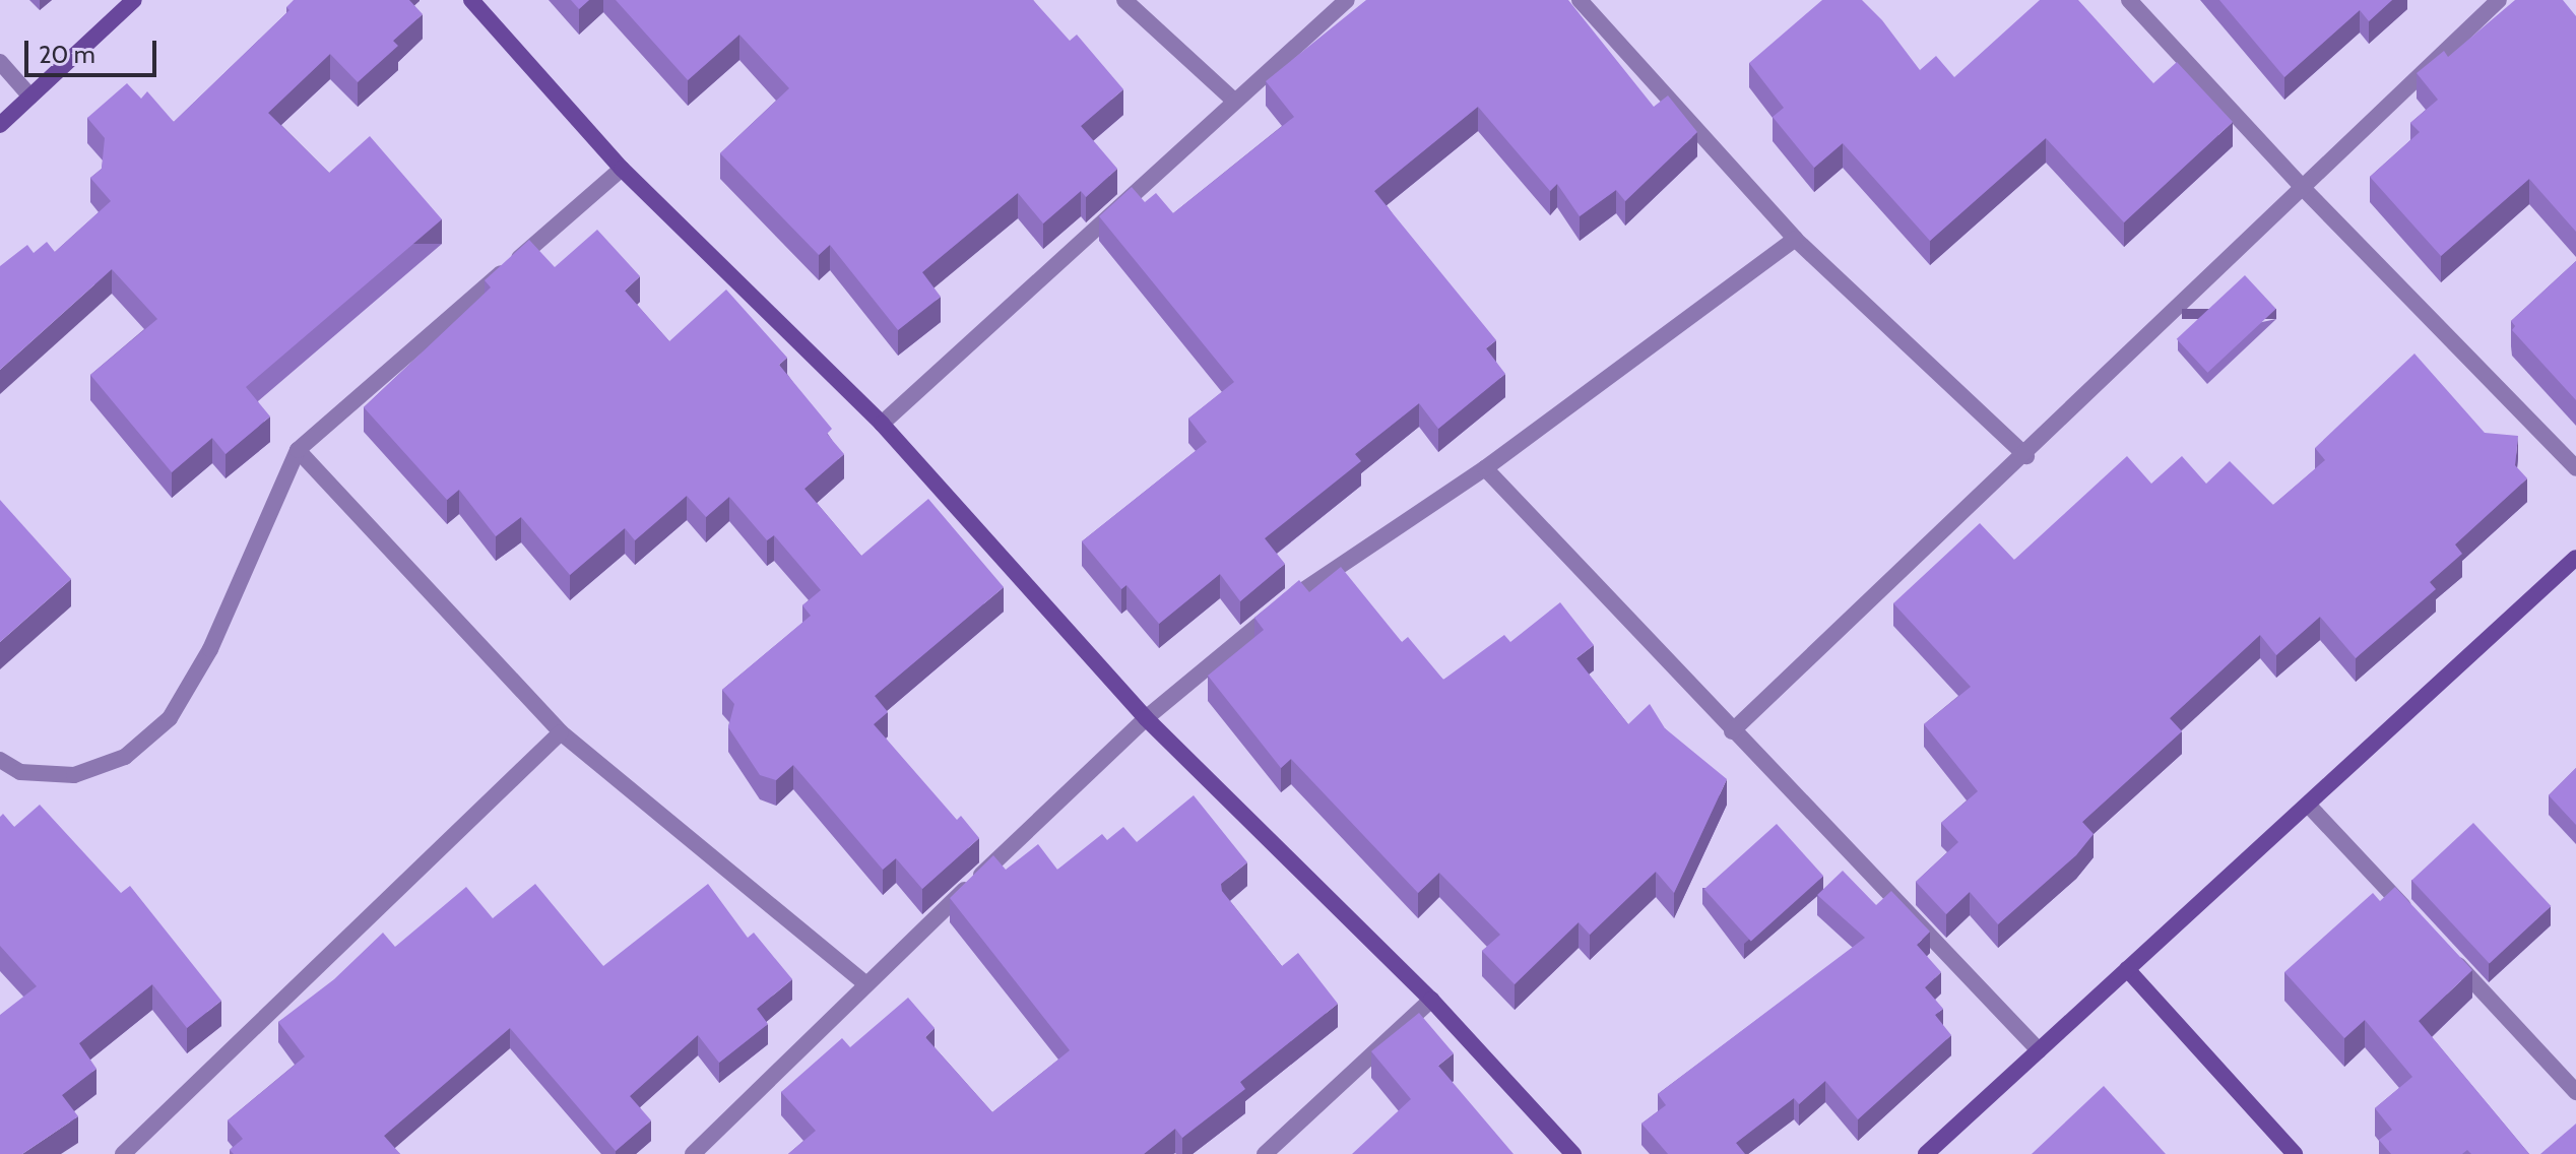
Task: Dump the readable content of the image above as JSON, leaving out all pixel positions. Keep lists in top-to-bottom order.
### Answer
{
  "scale_bar": "20 m"
}
